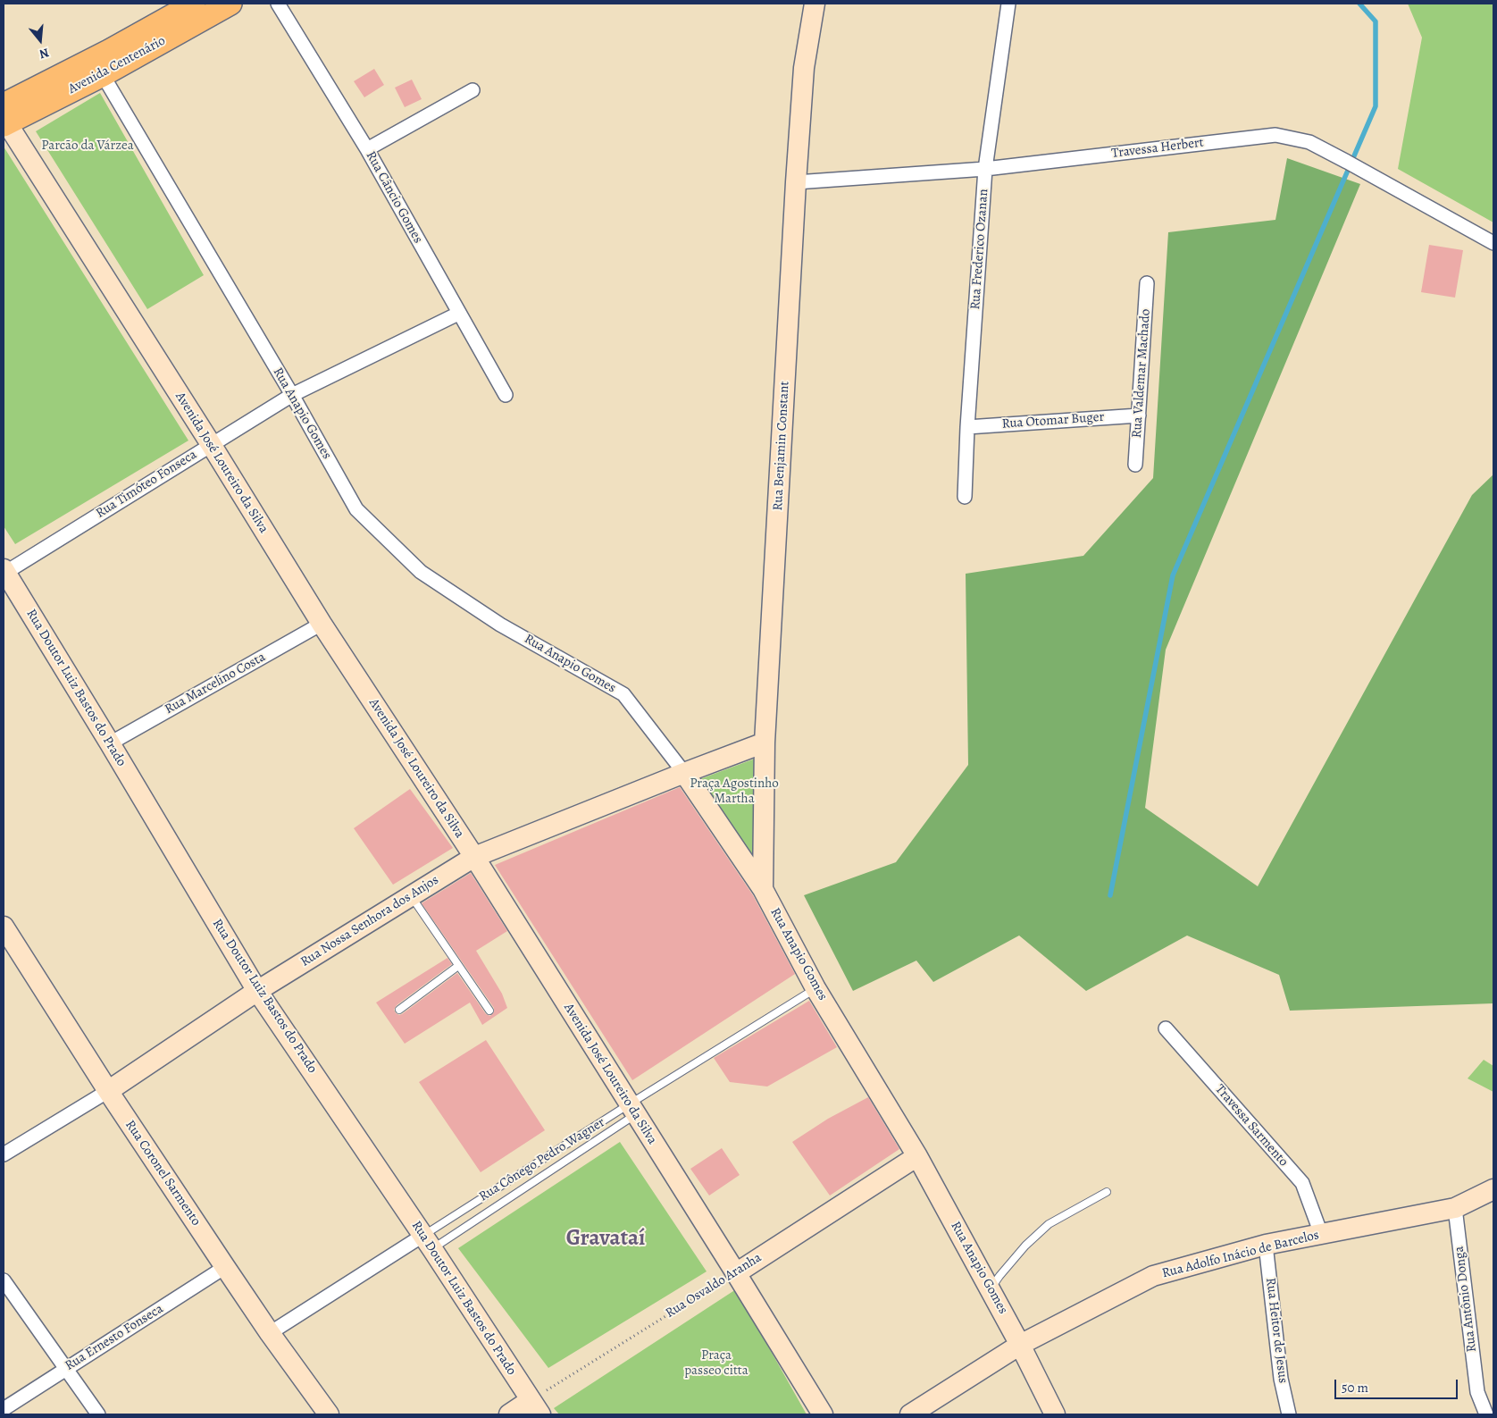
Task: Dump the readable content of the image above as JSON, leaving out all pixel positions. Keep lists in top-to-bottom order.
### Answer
{
  "streets": {
    "main road": ["Avenida Centenário"],
    "street": [
      "Travessa Herbert",
      "Rua Câncio Gomes",
      "Rua Frederico Ozanan",
      "Rua Valdemar Machado",
      "Rua Anapio Gomes",
      "Rua Otomar Buger",
      "Rua Benjamin Constant",
      "Avenida José Loureiro da Silva",
      "Rua Timóteo Fonseca",
      "Rua Marcelino Costa",
      "Rua Doutor Luiz Bastos do Prado",
      "Rua Nossa Senhora dos Anjos",
      "Travessa Sarmento",
      "Rua Cônego Pedro Wagner",
      "Rua Coronel Sarmento",
      "Rua Adolfo Inácio de Barcelos",
      "Rua Osvaldo Aranha",
      "Rua Antônio Donga",
      "Rua Heitor de Jesus",
      "Rua Ernesto Fonseca"
    ]
  },
  "crossings": [
    ["Avenida Centenário", "Rua Anapio Gomes"],
    ["Avenida Centenário", "Avenida José Loureiro da Silva"],
    ["Travessa Herbert", "Rua Frederico Ozanan"],
    ["Travessa Herbert", "Rua Benjamin Constant"],
    ["Rua Câncio Gomes", "Rua Timóteo Fonseca"],
    ["Rua Frederico Ozanan", "Rua Otomar Buger"],
    ["Rua Valdemar Machado", "Rua Otomar Buger"],
    ["Rua Anapio Gomes", "Rua Benjamin Constant"],
    ["Rua Anapio Gomes", "Rua Timóteo Fonseca"],
    ["Rua Anapio Gomes", "Rua Nossa Senhora dos Anjos"],
    ["Rua Anapio Gomes", "Rua Cônego Pedro Wagner"],
    ["Rua Anapio Gomes", "Rua Adolfo Inácio de Barcelos"],
    ["Rua Anapio Gomes", "Rua Osvaldo Aranha"],
    ["Rua Benjamin Constant", "Rua Nossa Senhora dos Anjos"],
    ["Avenida José Loureiro da Silva", "Rua Timóteo Fonseca"],
    ["Avenida José Loureiro da Silva", "Rua Marcelino Costa"],
    ["Avenida José Loureiro da Silva", "Rua Nossa Senhora dos Anjos"],
    ["Avenida José Loureiro da Silva", "Rua Cônego Pedro Wagner"],
    ["Avenida José Loureiro da Silva", "Rua Osvaldo Aranha"],
    ["Rua Timóteo Fonseca", "Rua Doutor Luiz Bastos do Prado"],
    ["Rua Marcelino Costa", "Rua Doutor Luiz Bastos do Prado"],
    ["Rua Doutor Luiz Bastos do Prado", "Rua Nossa Senhora dos Anjos"],
    ["Rua Doutor Luiz Bastos do Prado", "Rua Cônego Pedro Wagner"],
    ["Rua Doutor Luiz Bastos do Prado", "Rua Osvaldo Aranha"],
    ["Rua Nossa Senhora dos Anjos", "Rua Coronel Sarmento"],
    ["Travessa Sarmento", "Rua Adolfo Inácio de Barcelos"],
    ["Rua Cônego Pedro Wagner", "Rua Coronel Sarmento"],
    ["Rua Coronel Sarmento", "Rua Ernesto Fonseca"],
    ["Rua Adolfo Inácio de Barcelos", "Rua Antônio Donga"],
    ["Rua Adolfo Inácio de Barcelos", "Rua Heitor de Jesus"]
  ],
  "districts": ["Gravataí"],
  "parks": ["Parcão da Várzea", "Praça Agostinho Martha", "Praça passeo citta"],
  "scale_bar": "50 m",
  "north": "bottom"
}
